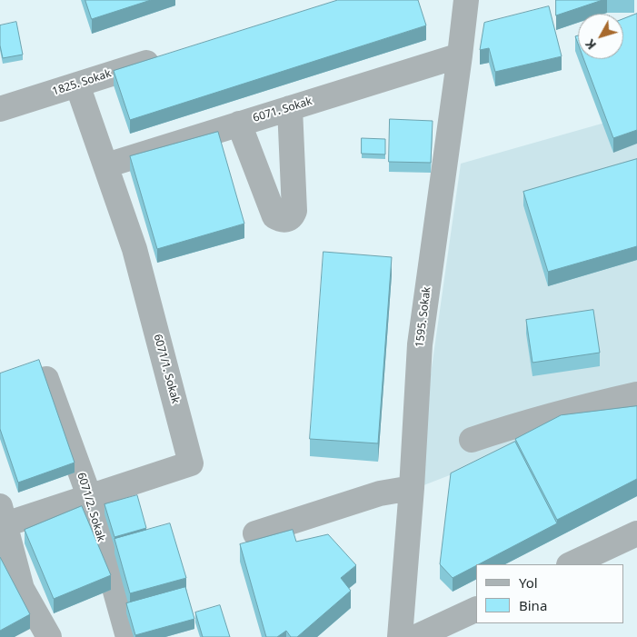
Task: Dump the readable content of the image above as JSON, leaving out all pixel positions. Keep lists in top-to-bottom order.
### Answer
{
  "streets": {
    "street": [
      "1825. Sokak",
      "6071. Sokak",
      "1595. Sokak",
      "6071/1. Sokak",
      "6071/2. Sokak"
    ]
  },
  "crossings": [
    ["1825. Sokak", "6071/1. Sokak"],
    ["6071. Sokak", "1595. Sokak"],
    ["6071. Sokak", "6071/1. Sokak"],
    ["6071/1. Sokak", "6071/2. Sokak"]
  ],
  "legend": ["Yol", "Bina"],
  "north": "bottom left"
}
